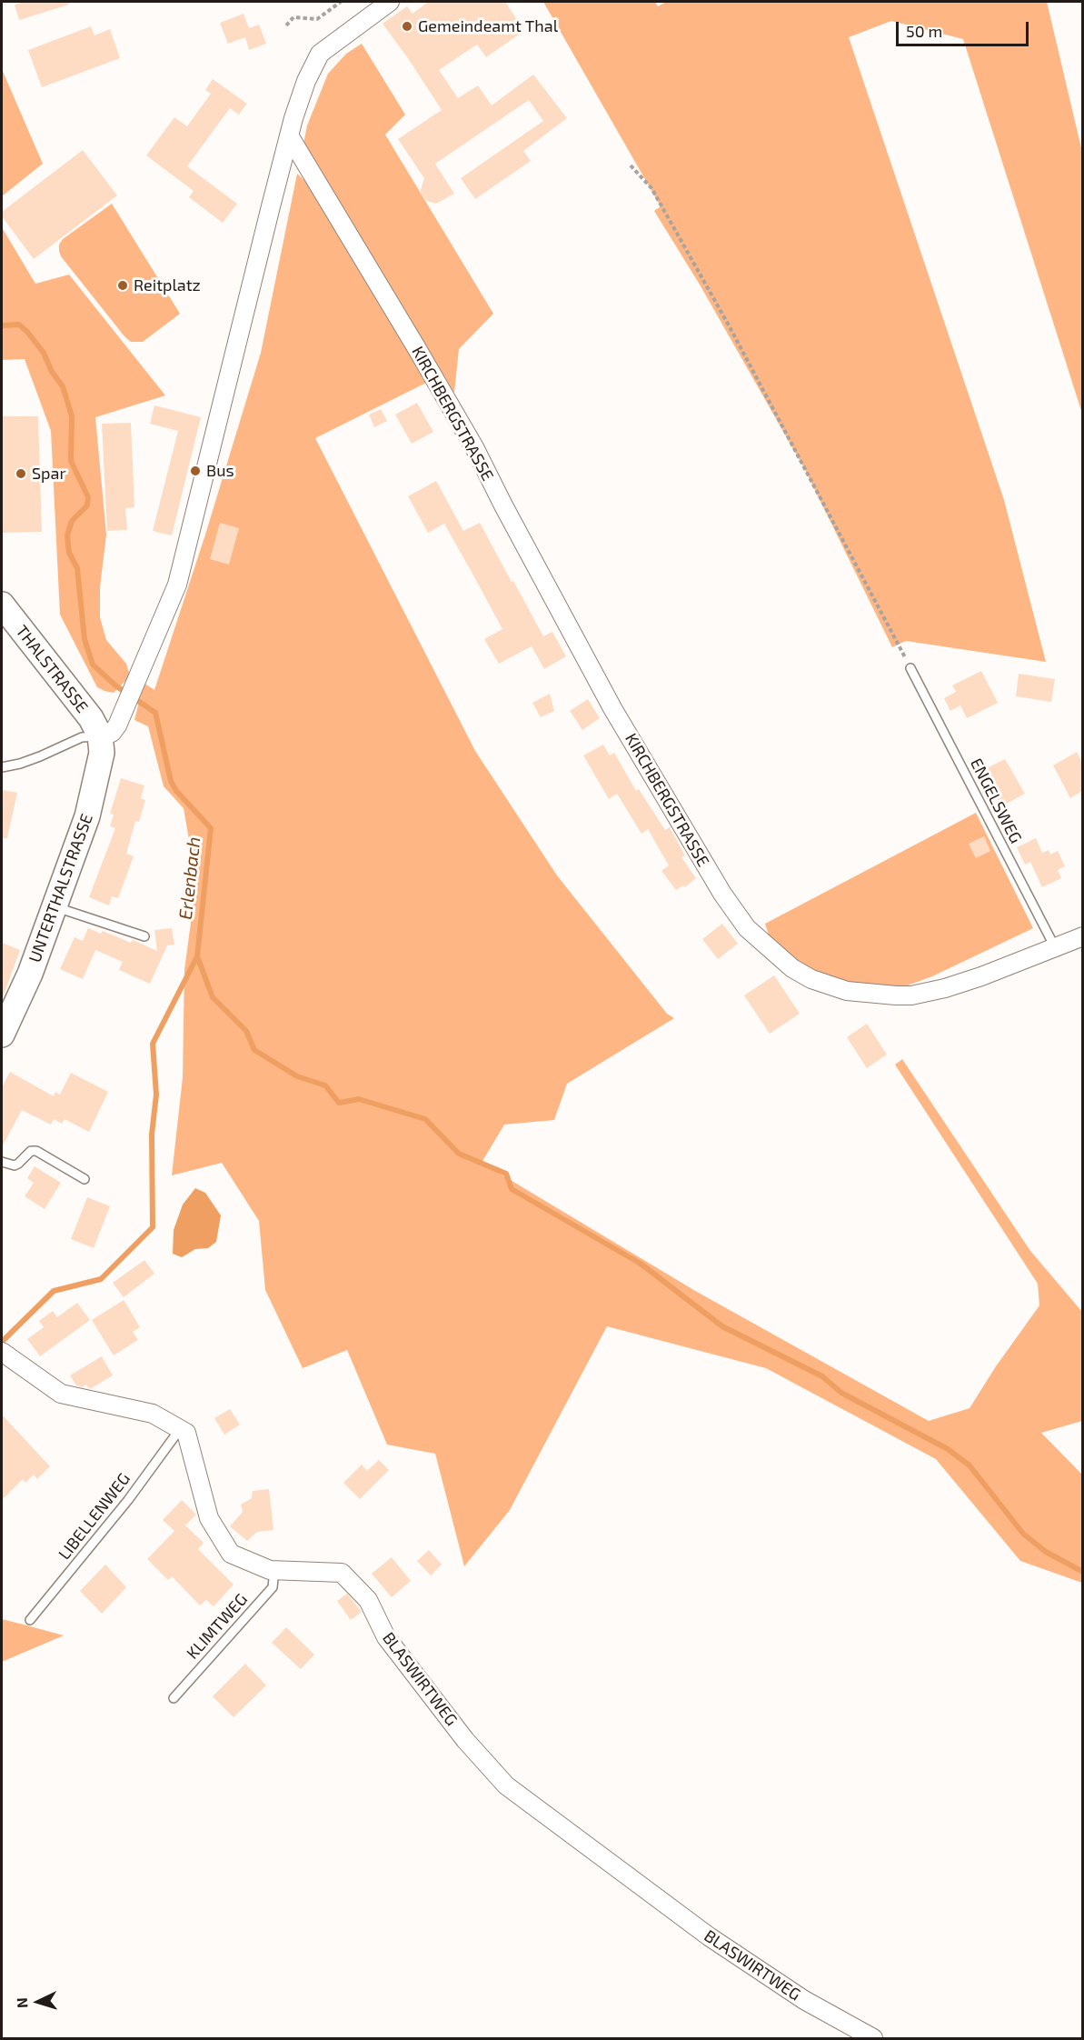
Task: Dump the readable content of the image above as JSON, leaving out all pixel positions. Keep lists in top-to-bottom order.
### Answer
{
  "streets": {
    "street": [
      "KIRCHBERGSTRASSE",
      "THALSTRASSE",
      "UNTERTHALSTRASSE",
      "BLASWIRTWEG"
    ],
    "lane": ["ENGELSWEG", "LIBELLENWEG", "KLIMTWEG"]
  },
  "crossings": [
    ["KIRCHBERGSTRASSE", "ENGELSWEG"],
    ["THALSTRASSE", "UNTERTHALSTRASSE"],
    ["LIBELLENWEG", "BLASWIRTWEG"],
    ["KLIMTWEG", "BLASWIRTWEG"]
  ],
  "water": ["Erlenbach"],
  "places": [
    "Gemeindeamt Thal",
    "Reitplatz",
    "Bus",
    "Spar"
  ],
  "scale_bar": "50 m",
  "north": "left"
}
